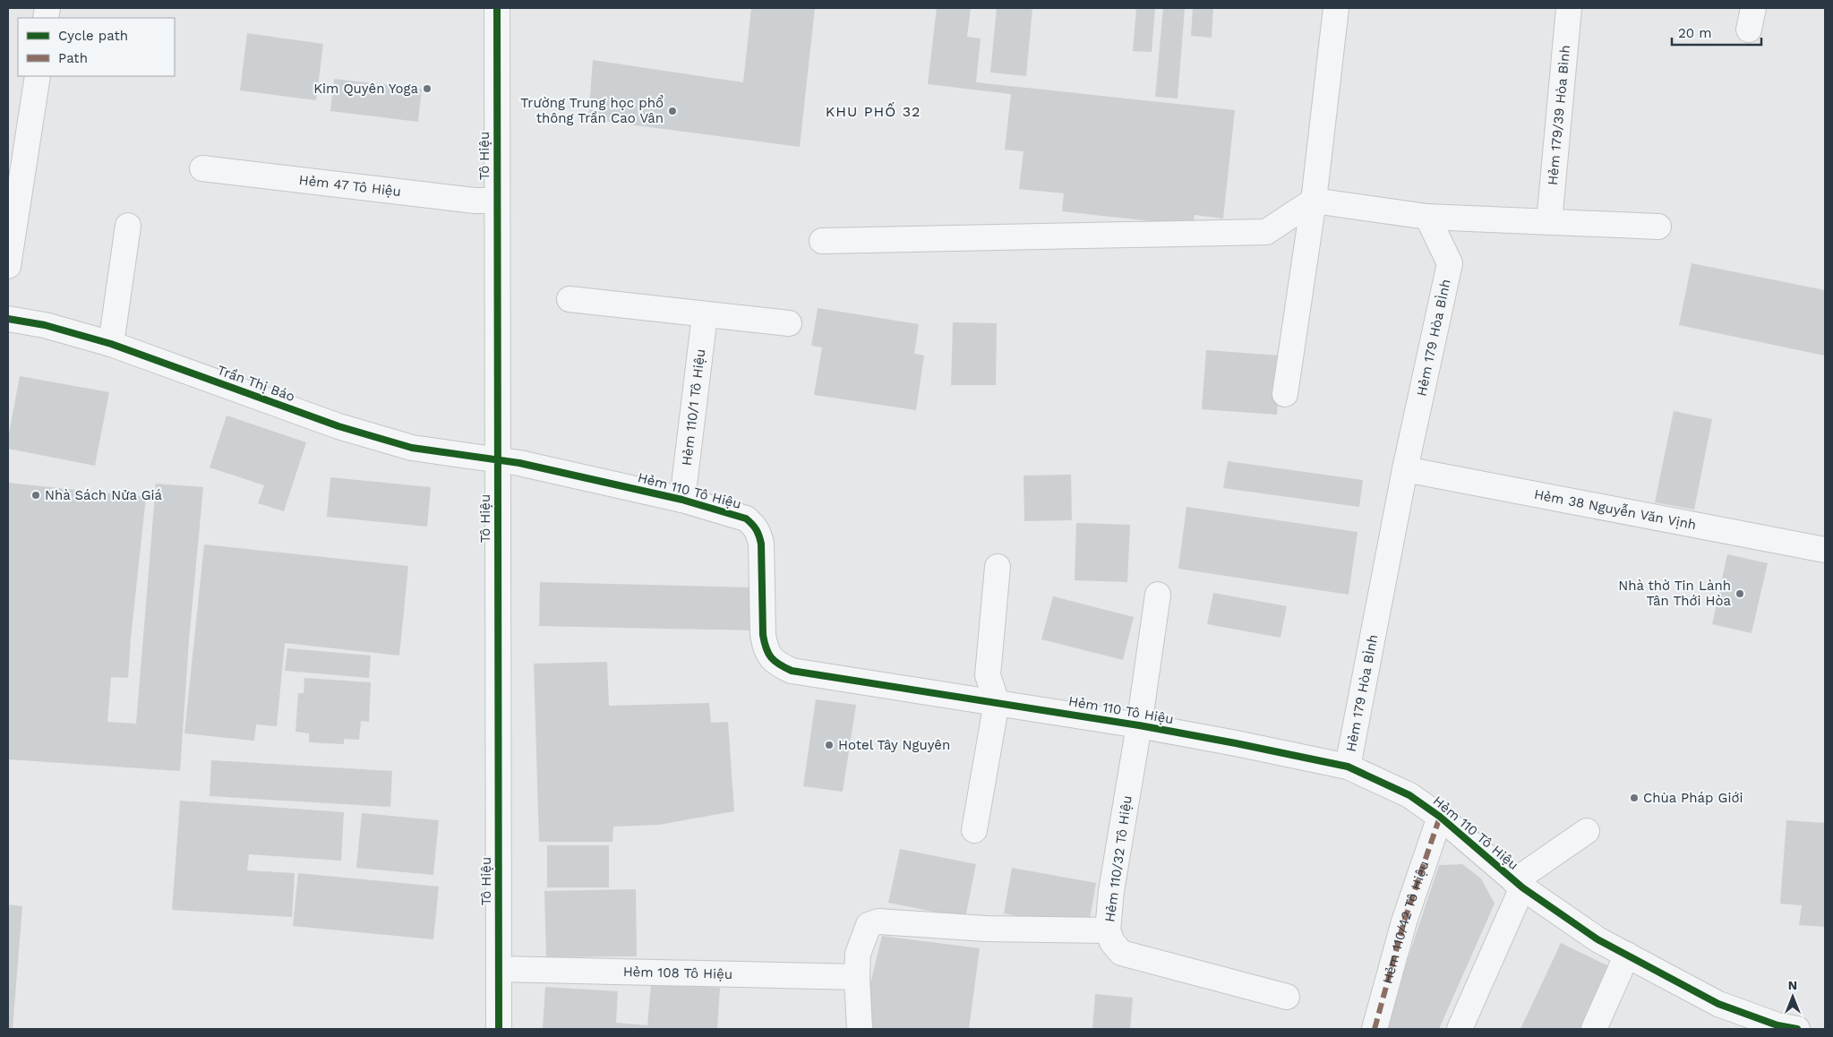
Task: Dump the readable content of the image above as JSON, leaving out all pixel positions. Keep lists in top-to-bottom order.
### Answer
{
  "streets": {
    "street": [
      "Hẻm 179/39 Hòa Bình",
      "Tô Hiệu",
      "Hẻm 47 Tô Hiệu",
      "Hẻm 179 Hòa BÌnh",
      "Trần Thị Báo",
      "Hẻm 110/1 Tô Hiệu",
      "Hẻm 110 Tô Hiệu",
      "Hẻm 38 Nguyễn Văn Vịnh",
      "Hẻm 110/32 Tô Hiệu",
      "Hẻm 110/42 Tô Hiệu",
      "Hẻm 108 Tô Hiệu"
    ]
  },
  "crossings": [
    ["Tô Hiệu", "Hẻm 47 Tô Hiệu"],
    ["Tô Hiệu", "Trần Thị Báo"],
    ["Tô Hiệu", "Hẻm 110 Tô Hiệu"],
    ["Tô Hiệu", "Hẻm 108 Tô Hiệu"],
    ["Hẻm 179 Hòa BÌnh", "Hẻm 110 Tô Hiệu"],
    ["Hẻm 179 Hòa BÌnh", "Hẻm 38 Nguyễn Văn Vịnh"],
    ["Trần Thị Báo", "Hẻm 110 Tô Hiệu"],
    ["Hẻm 110/1 Tô Hiệu", "Hẻm 110 Tô Hiệu"],
    ["Hẻm 110 Tô Hiệu", "Hẻm 110/32 Tô Hiệu"],
    ["Hẻm 110 Tô Hiệu", "Hẻm 110/42 Tô Hiệu"]
  ],
  "districts": ["KHU PHỐ 32"],
  "places": [
    "Kim Quyên Yoga",
    "Trường Trung học phổ thông Trần Cao Vân",
    "Nhà Sách Nửa Giá",
    "Nhà thờ Tin Lành Tân Thới Hòa",
    "Hotel Tây Nguyên",
    "Chùa Pháp Giới"
  ],
  "legend": ["Cycle path", "Path"],
  "scale_bar": "20 m",
  "north": "top"
}
